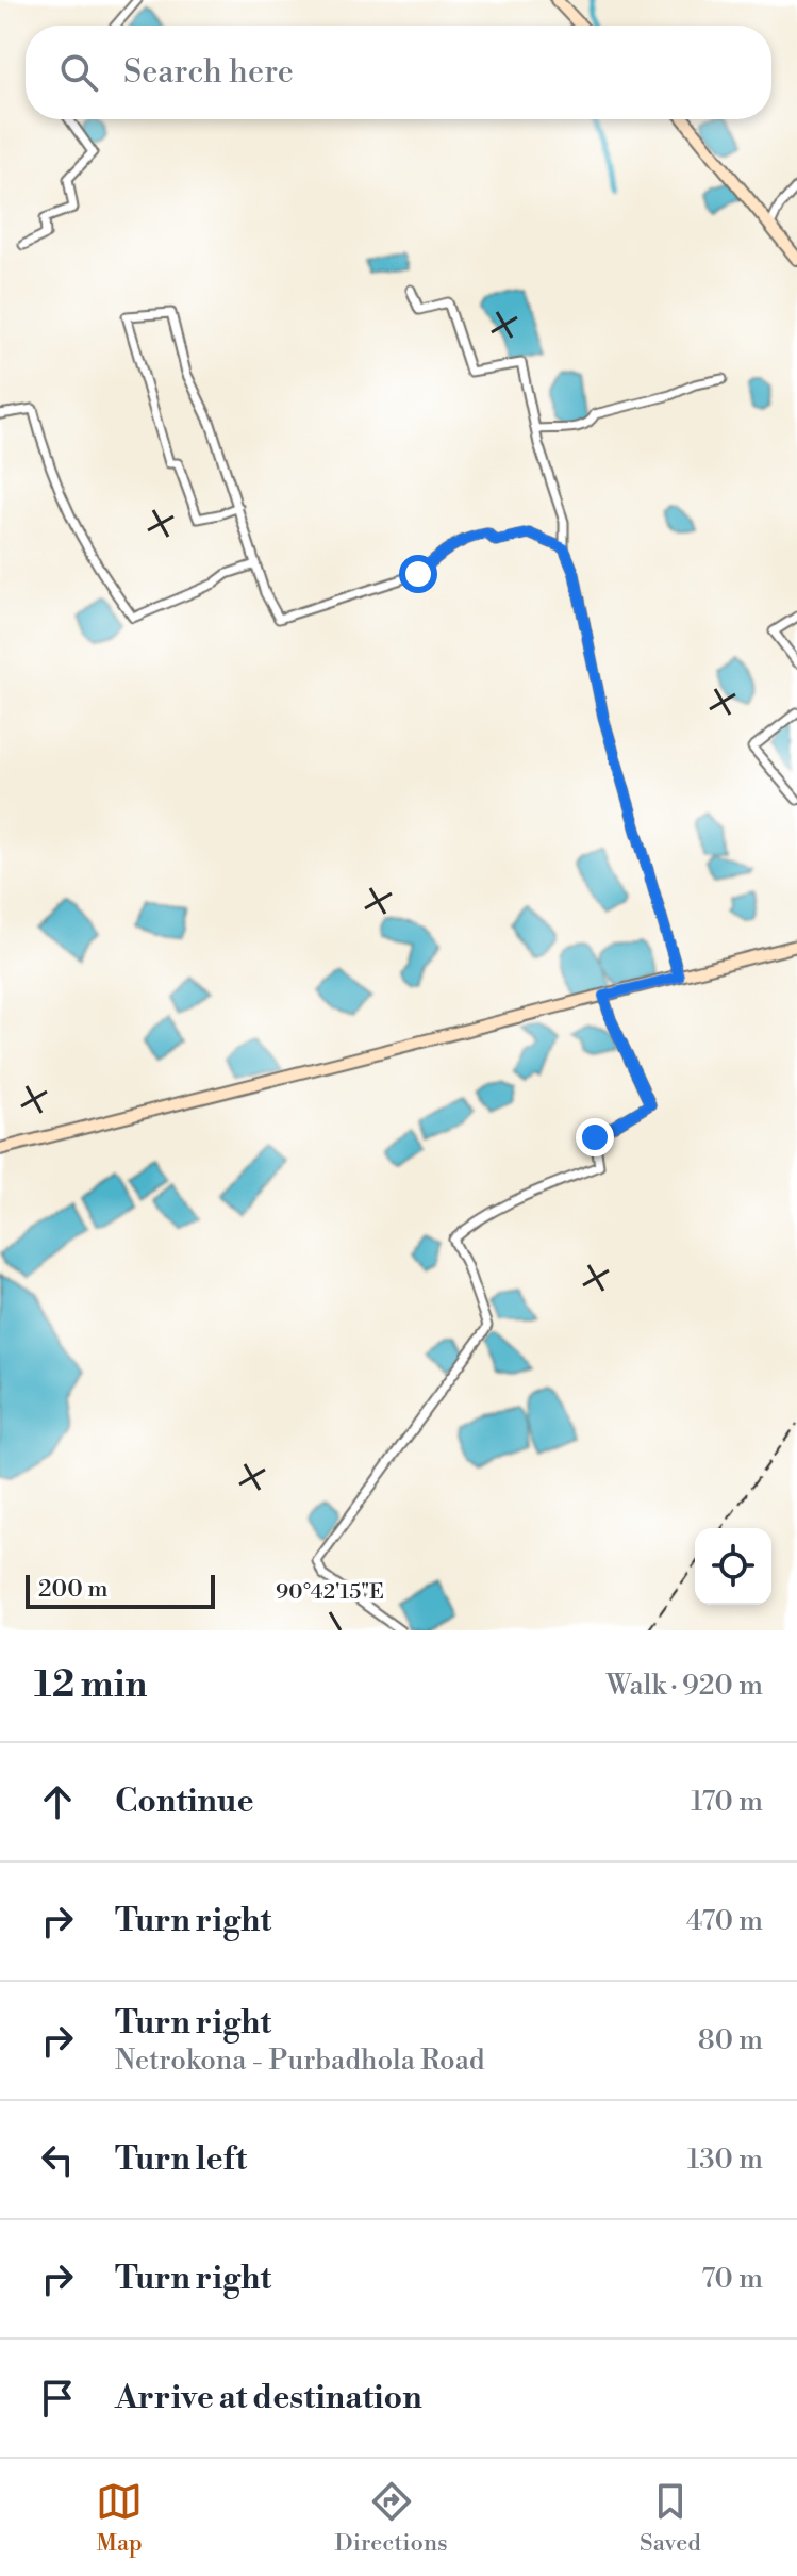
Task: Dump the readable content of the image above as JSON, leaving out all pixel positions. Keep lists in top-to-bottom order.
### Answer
{
  "scale_bar": "200 m",
  "page": {
    "search": "Search here",
    "scale": "200 m",
    "heading": ["12 min", "Walk · 920 m"],
    "list": [
      ["Continue", "170 m"],
      ["Turn right", "470 m"],
      ["Turn right", "Netrokona - Purbadhola Road", "80 m"],
      ["Turn left", "130 m"],
      ["Turn right", "70 m"],
      "Arrive at destination"
    ],
    "nav": ["Map", "Directions", "Saved"]
  },
  "coordinates": ["90°42'15\"E"]
}
